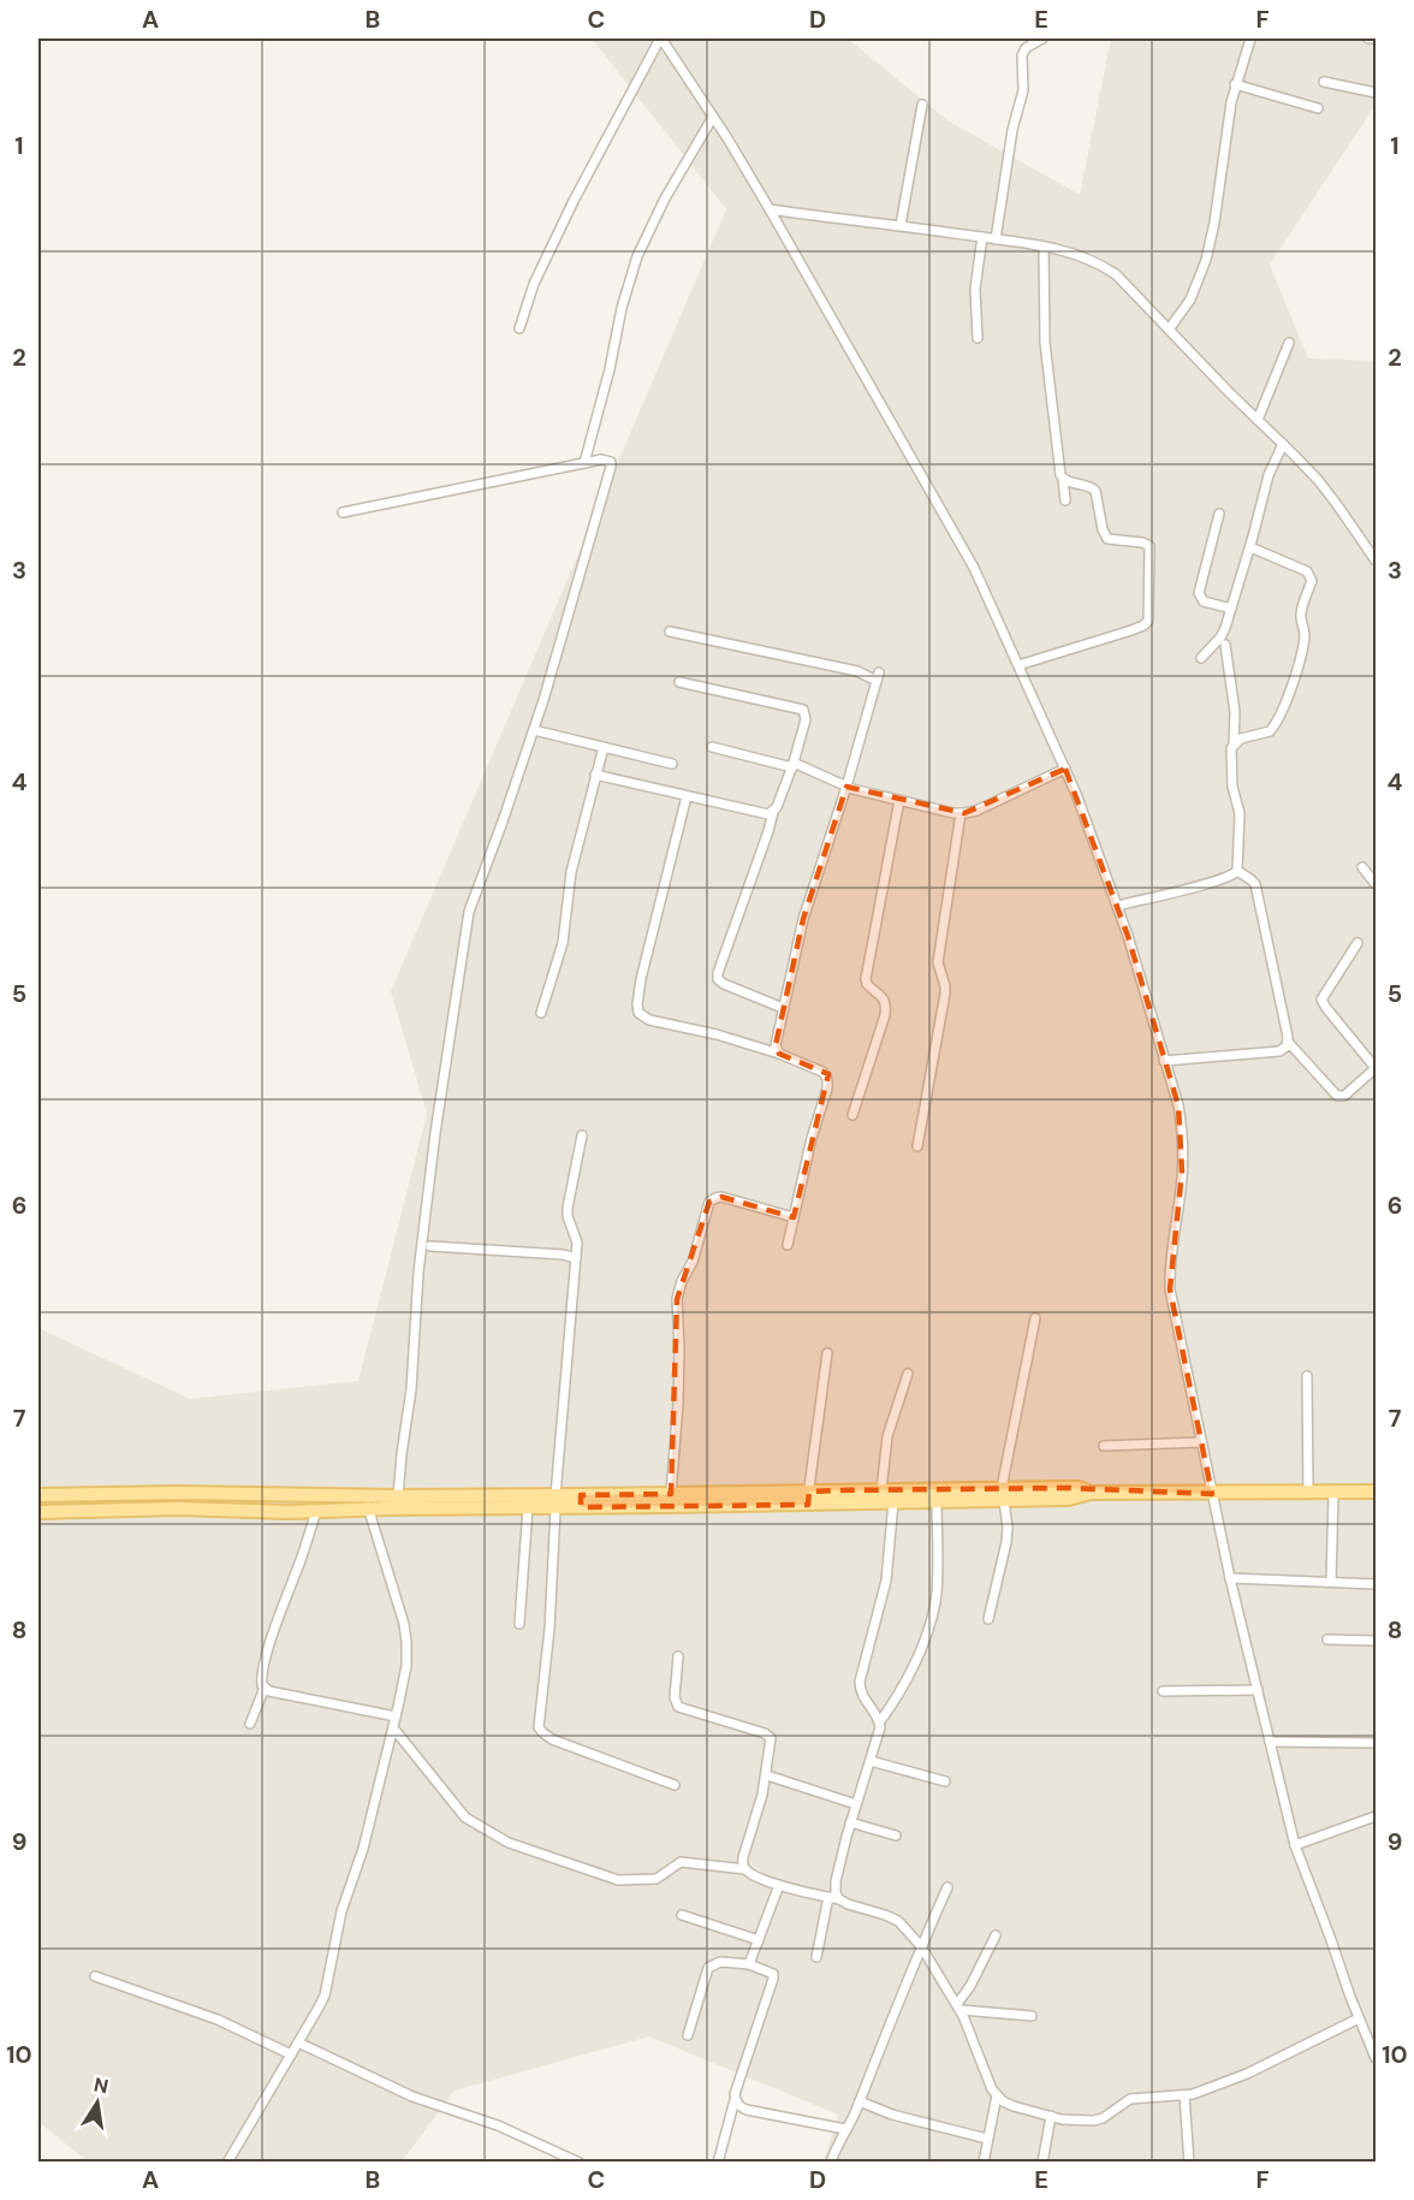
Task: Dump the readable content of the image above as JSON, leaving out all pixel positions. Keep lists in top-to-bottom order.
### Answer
{
  "north": "top",
  "grid": {
    "columns": [
      "A",
      "B",
      "C",
      "D",
      "E",
      "F"
    ],
    "rows": [
      "1",
      "2",
      "3",
      "4",
      "5",
      "6",
      "7",
      "8",
      "9",
      "10"
    ]
  }
}
